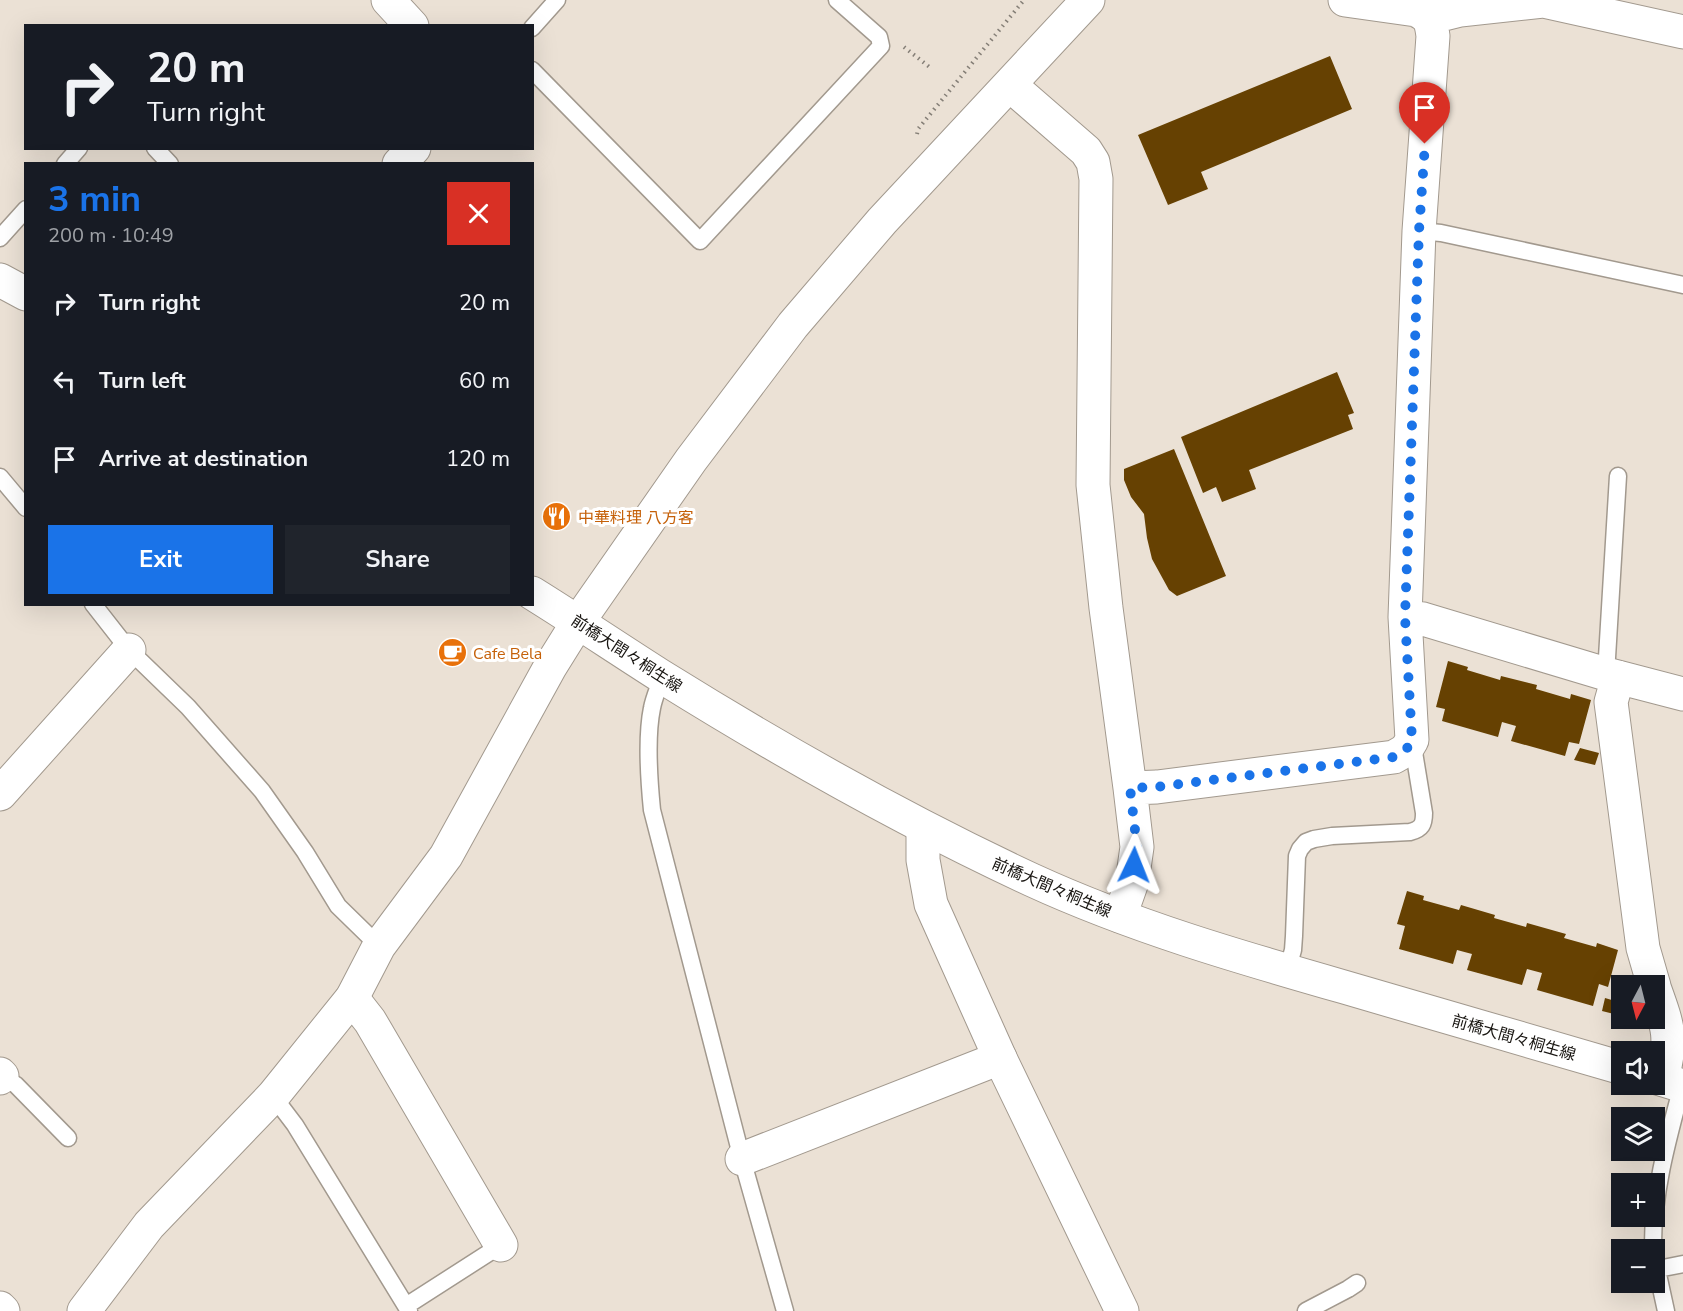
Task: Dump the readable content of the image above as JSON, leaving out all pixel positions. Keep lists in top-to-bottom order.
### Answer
{
  "streets": {
    "street": ["前橋大間々桐生線"]
  },
  "places": {
    "restaurant": ["中華料理 八方客"],
    "cafe": ["Cafe Bela"]
  },
  "north": "bottom",
  "page": {
    "turn": ["20 m", "Turn right"],
    "heading": ["3 min", "200 m · 10:49"],
    "list": [
      {
        "name": "Turn right",
        "value": "20 m"
      },
      {
        "name": "Turn left",
        "value": "60 m"
      },
      {
        "name": "Arrive at destination",
        "value": "120 m"
      }
    ],
    "buttons": ["Exit", "Share"],
    "map_buttons": ["+", "−"]
  }
}
